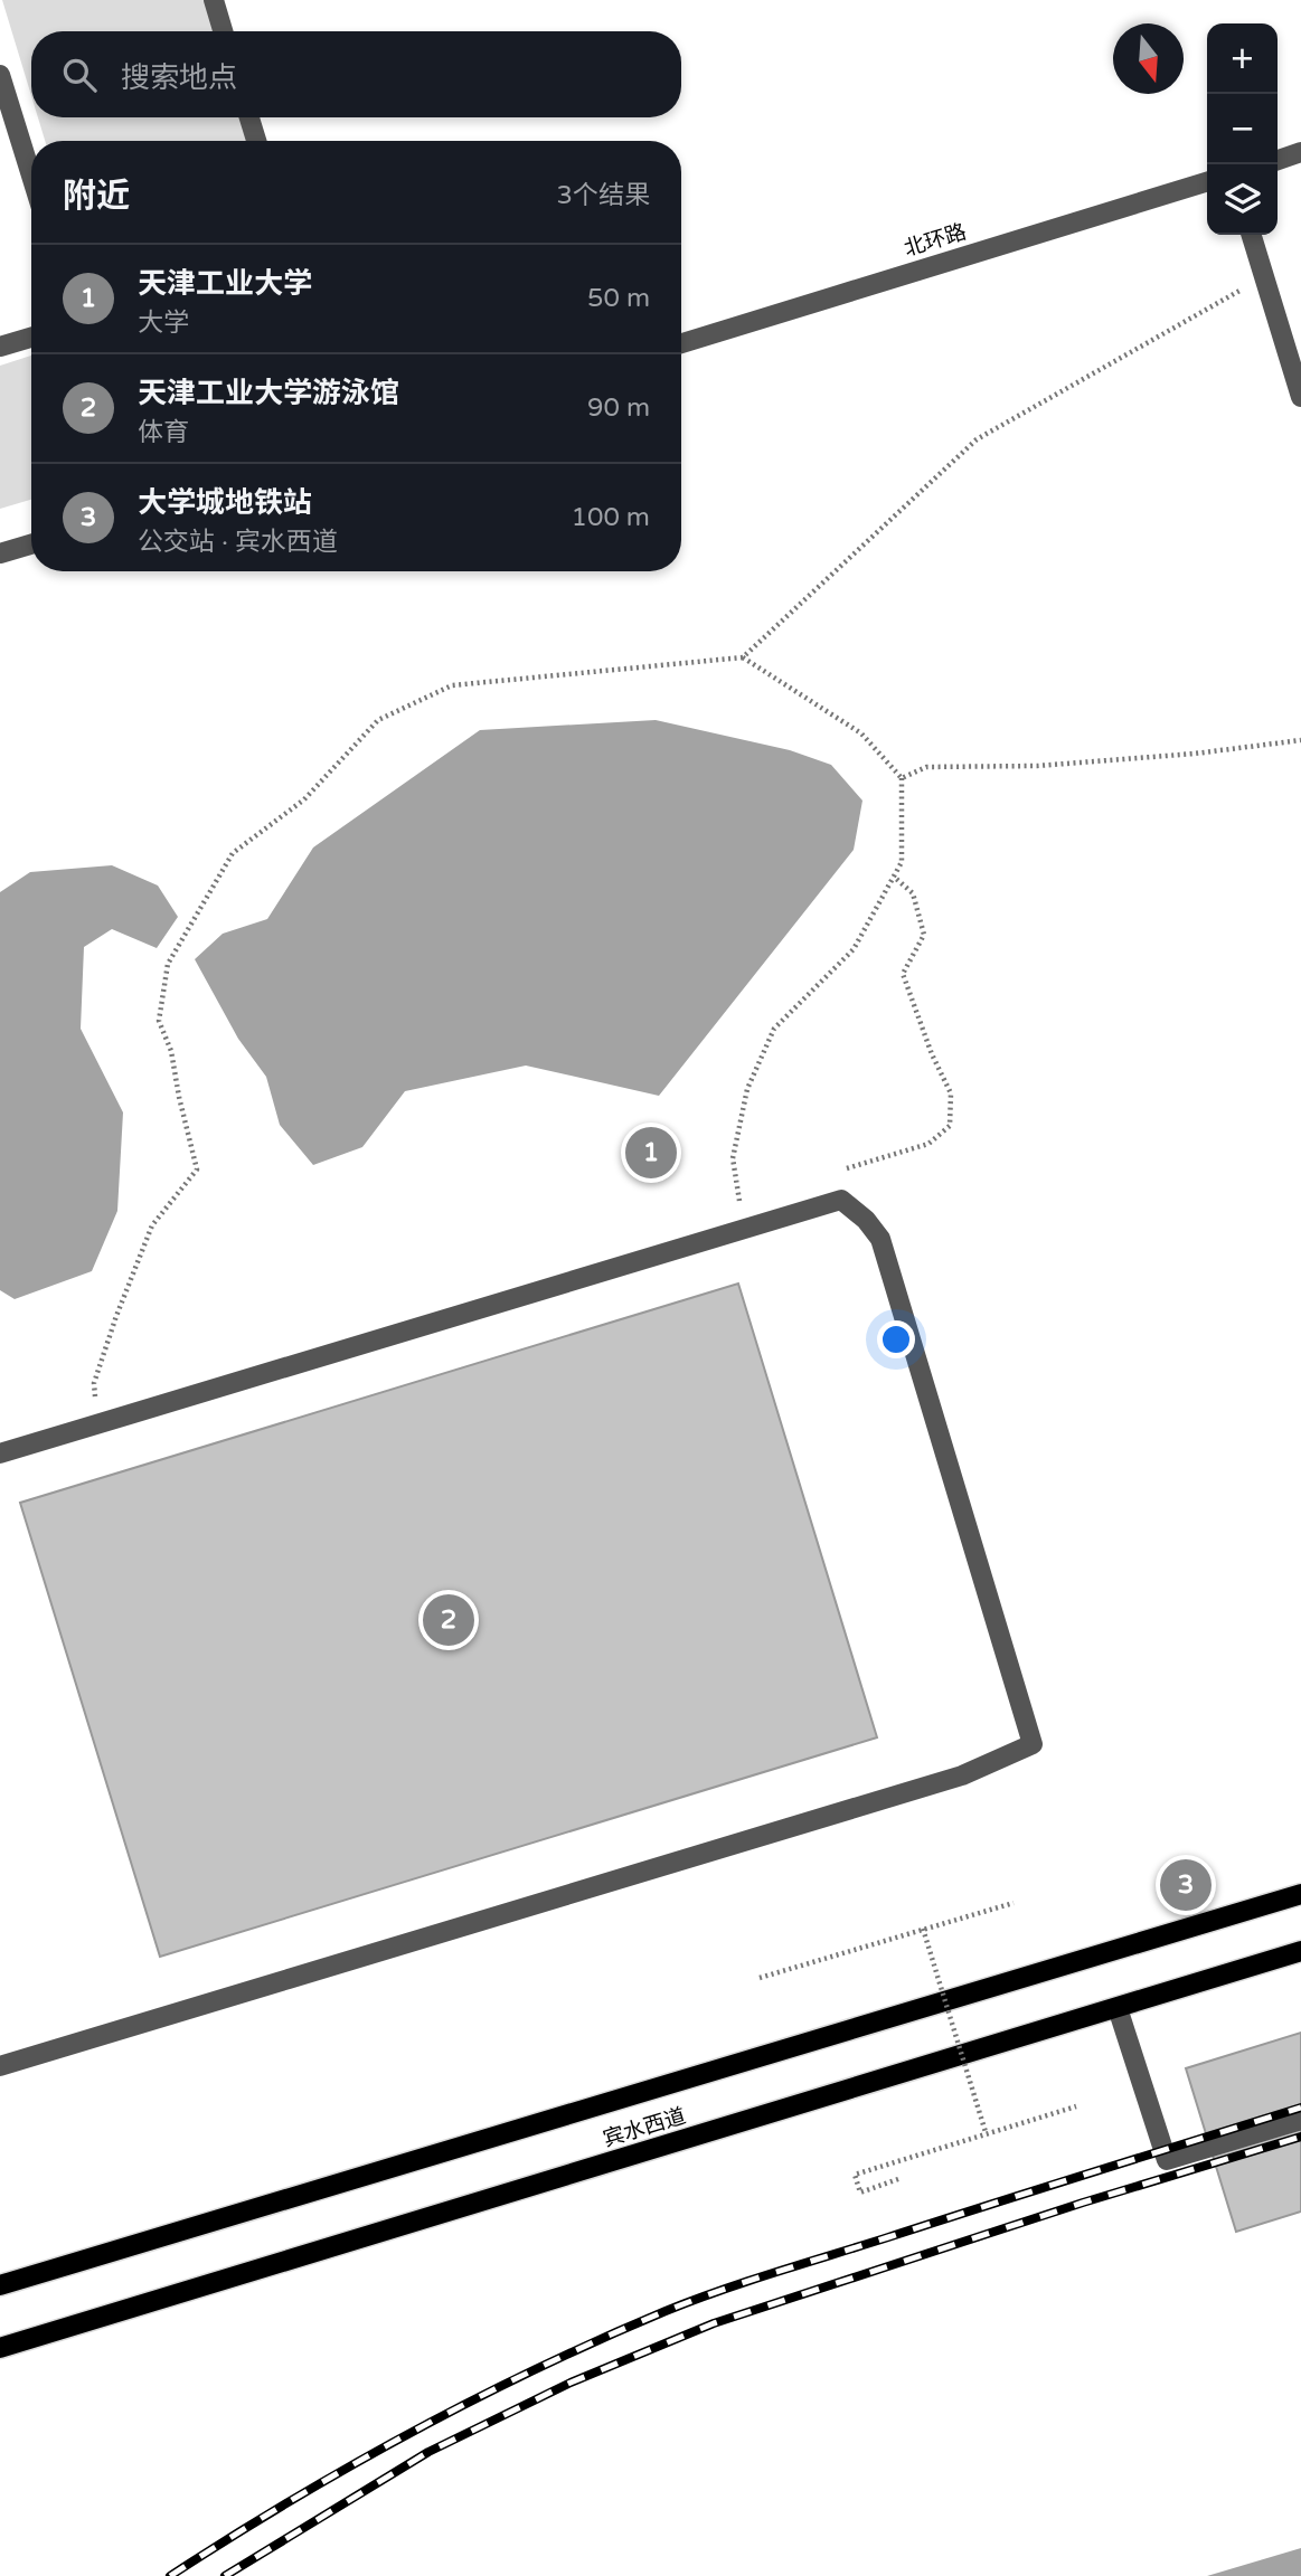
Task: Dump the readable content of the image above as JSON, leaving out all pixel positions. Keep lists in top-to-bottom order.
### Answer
{
  "streets": {
    "main road": ["宾水西道"],
    "street": ["北环路"]
  },
  "north": "bottom",
  "page": {
    "map_buttons": ["+", "−"],
    "search": "搜索地点",
    "heading": ["附近", "3个结果"],
    "list": [
      {
        "mark": "1",
        "name": "天津工业大学",
        "note": "大学",
        "value": "50 m"
      },
      {
        "mark": "2",
        "name": "天津工业大学游泳馆",
        "note": "体育",
        "value": "90 m"
      },
      {
        "mark": "3",
        "name": "大学城地铁站",
        "note": "公交站 · 宾水西道",
        "value": "100 m"
      }
    ],
    "pins": ["1", "2", "3"]
  }
}
